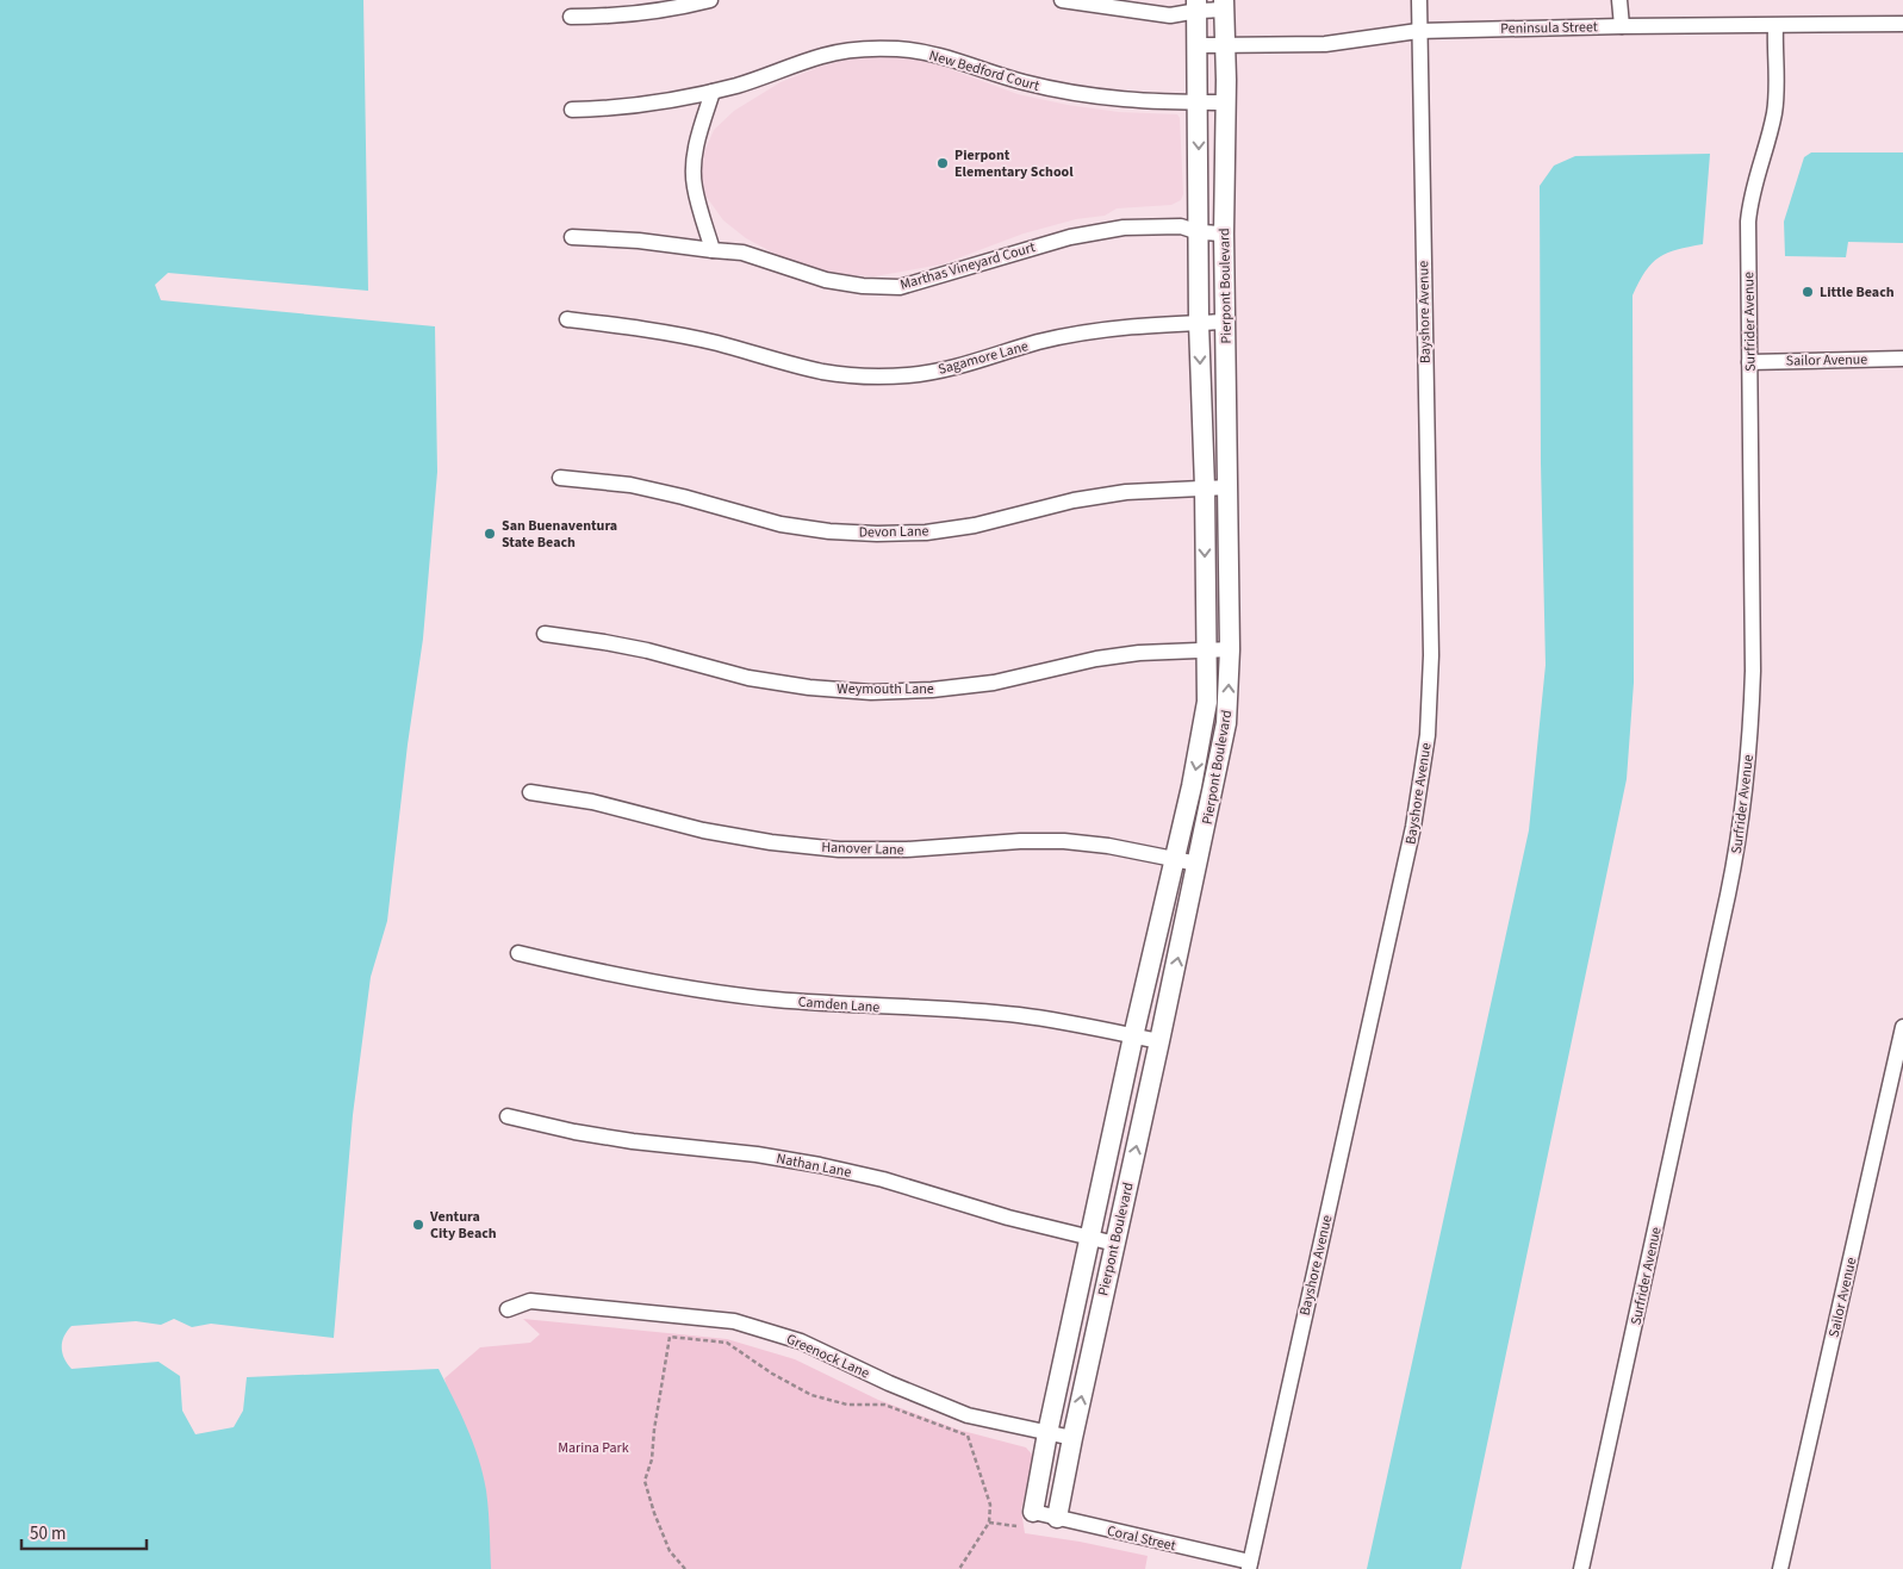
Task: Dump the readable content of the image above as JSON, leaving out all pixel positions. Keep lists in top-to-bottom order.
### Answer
{
  "streets": {
    "street": [
      "Peninsula Street",
      "New Bedford Court",
      "Marthas Vineyard Court",
      "Pierpont Boulevard",
      "Bayshore Avenue",
      "Surfrider Avenue",
      "Sagamore Lane",
      "Sailor Avenue",
      "Devon Lane",
      "Weymouth Lane",
      "Hanover Lane",
      "Camden Lane",
      "Nathan Lane",
      "Greenock Lane",
      "Coral Street"
    ]
  },
  "crossings": [
    ["Peninsula Street", "Pierpont Boulevard"],
    ["Peninsula Street", "Bayshore Avenue"],
    ["Peninsula Street", "Surfrider Avenue"],
    ["New Bedford Court", "Pierpont Boulevard"],
    ["Marthas Vineyard Court", "Pierpont Boulevard"],
    ["Pierpont Boulevard", "Sagamore Lane"],
    ["Pierpont Boulevard", "Devon Lane"],
    ["Pierpont Boulevard", "Weymouth Lane"],
    ["Pierpont Boulevard", "Hanover Lane"],
    ["Pierpont Boulevard", "Camden Lane"],
    ["Pierpont Boulevard", "Nathan Lane"],
    ["Pierpont Boulevard", "Greenock Lane"],
    ["Pierpont Boulevard", "Coral Street"],
    ["Bayshore Avenue", "Coral Street"],
    ["Surfrider Avenue", "Sailor Avenue"]
  ],
  "parks": ["Marina Park"],
  "places": [
    "Pierpont Elementary School",
    "Little Beach",
    "San Buenaventura State Beach",
    "Ventura City Beach"
  ],
  "scale_bar": "50 m"
}
